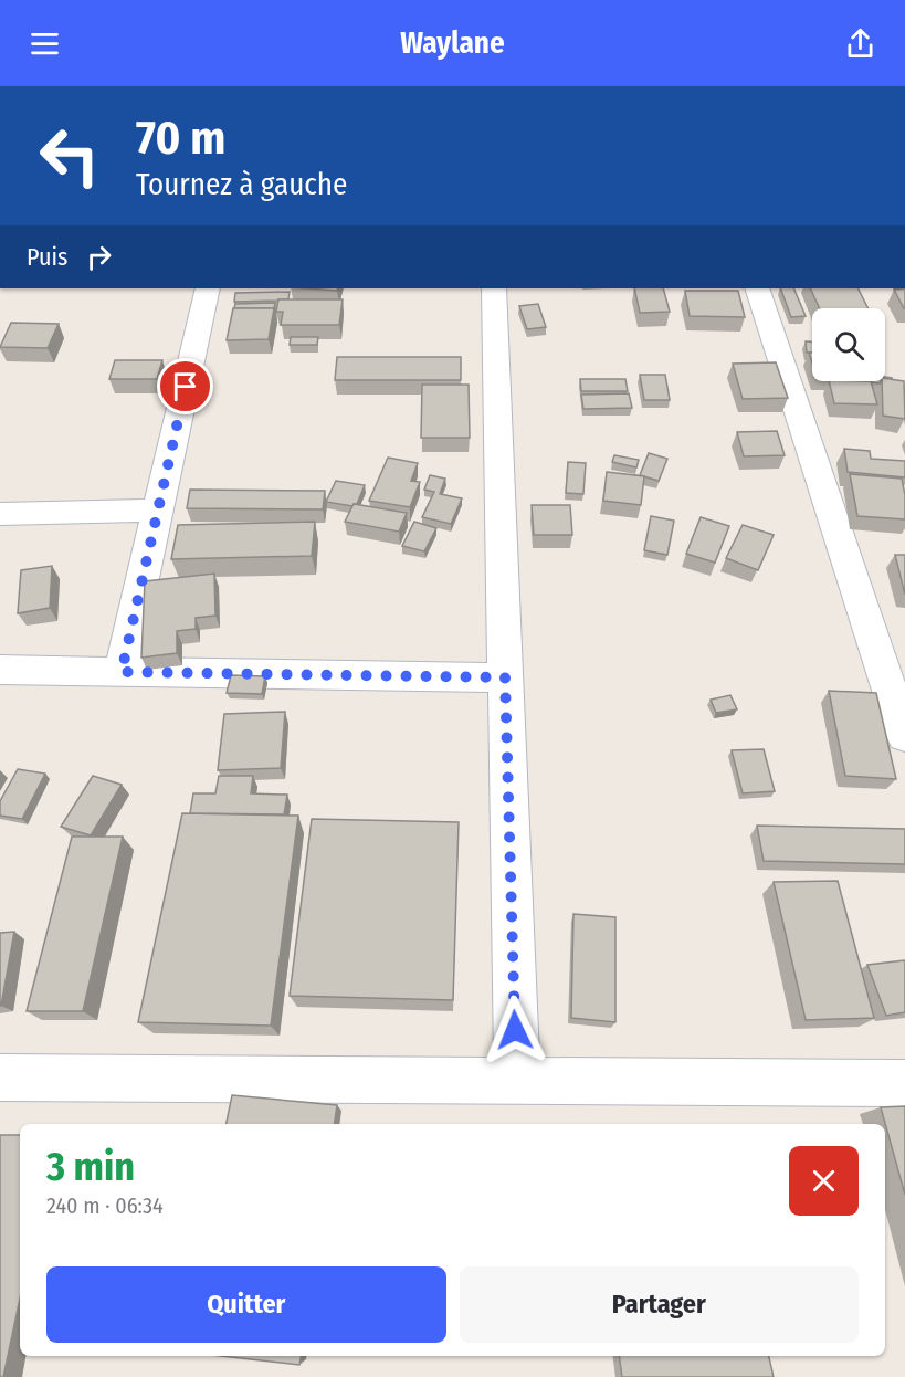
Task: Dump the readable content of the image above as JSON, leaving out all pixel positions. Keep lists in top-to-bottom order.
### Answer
{
  "page": {
    "header": "Waylane",
    "turn": ["70 m", "Tournez à gauche"],
    "then": "Puis",
    "heading": ["3 min", "240 m · 06:34"],
    "buttons": ["Quitter", "Partager"]
  }
}
